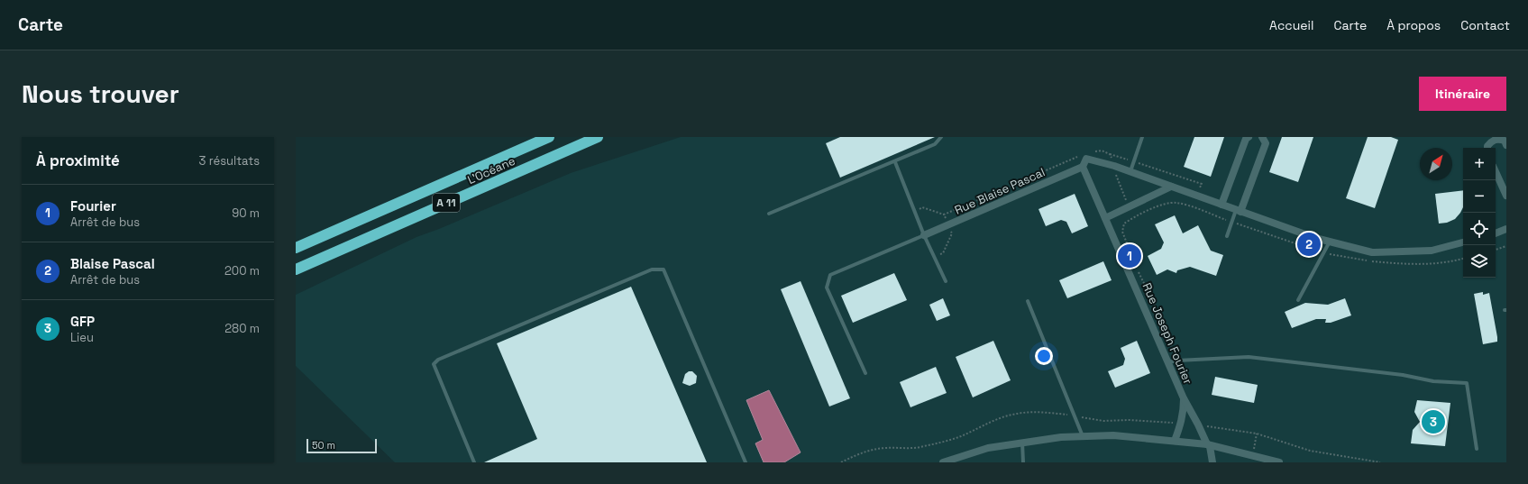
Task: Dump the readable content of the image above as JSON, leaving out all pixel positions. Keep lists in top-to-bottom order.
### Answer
{
  "streets": {
    "highway": ["L’Océane", "A 11"],
    "street": ["Rue Blaise Pascal", "Rue Joseph Fourier"]
  },
  "crossings": [
    ["Rue Blaise Pascal", "Rue Joseph Fourier"]
  ],
  "scale_bar": "50 m",
  "north": "top right",
  "page": {
    "header": "Carte",
    "nav": [
      "Accueil",
      "Carte",
      "À propos",
      "Contact"
    ],
    "buttons": "Itinéraire",
    "title": "Nous trouver",
    "heading": ["À proximité", "3 résultats"],
    "map_buttons": ["+", "−"],
    "list": [
      {
        "mark": "1",
        "name": "Fourier",
        "note": "Arrêt de bus",
        "value": "90 m"
      },
      {
        "mark": "2",
        "name": "Blaise Pascal",
        "note": "Arrêt de bus",
        "value": "200 m"
      },
      {
        "mark": "3",
        "name": "GFP",
        "note": "Lieu",
        "value": "280 m"
      }
    ],
    "pins": ["2", "1", "3"],
    "scale": "50 m"
  }
}
